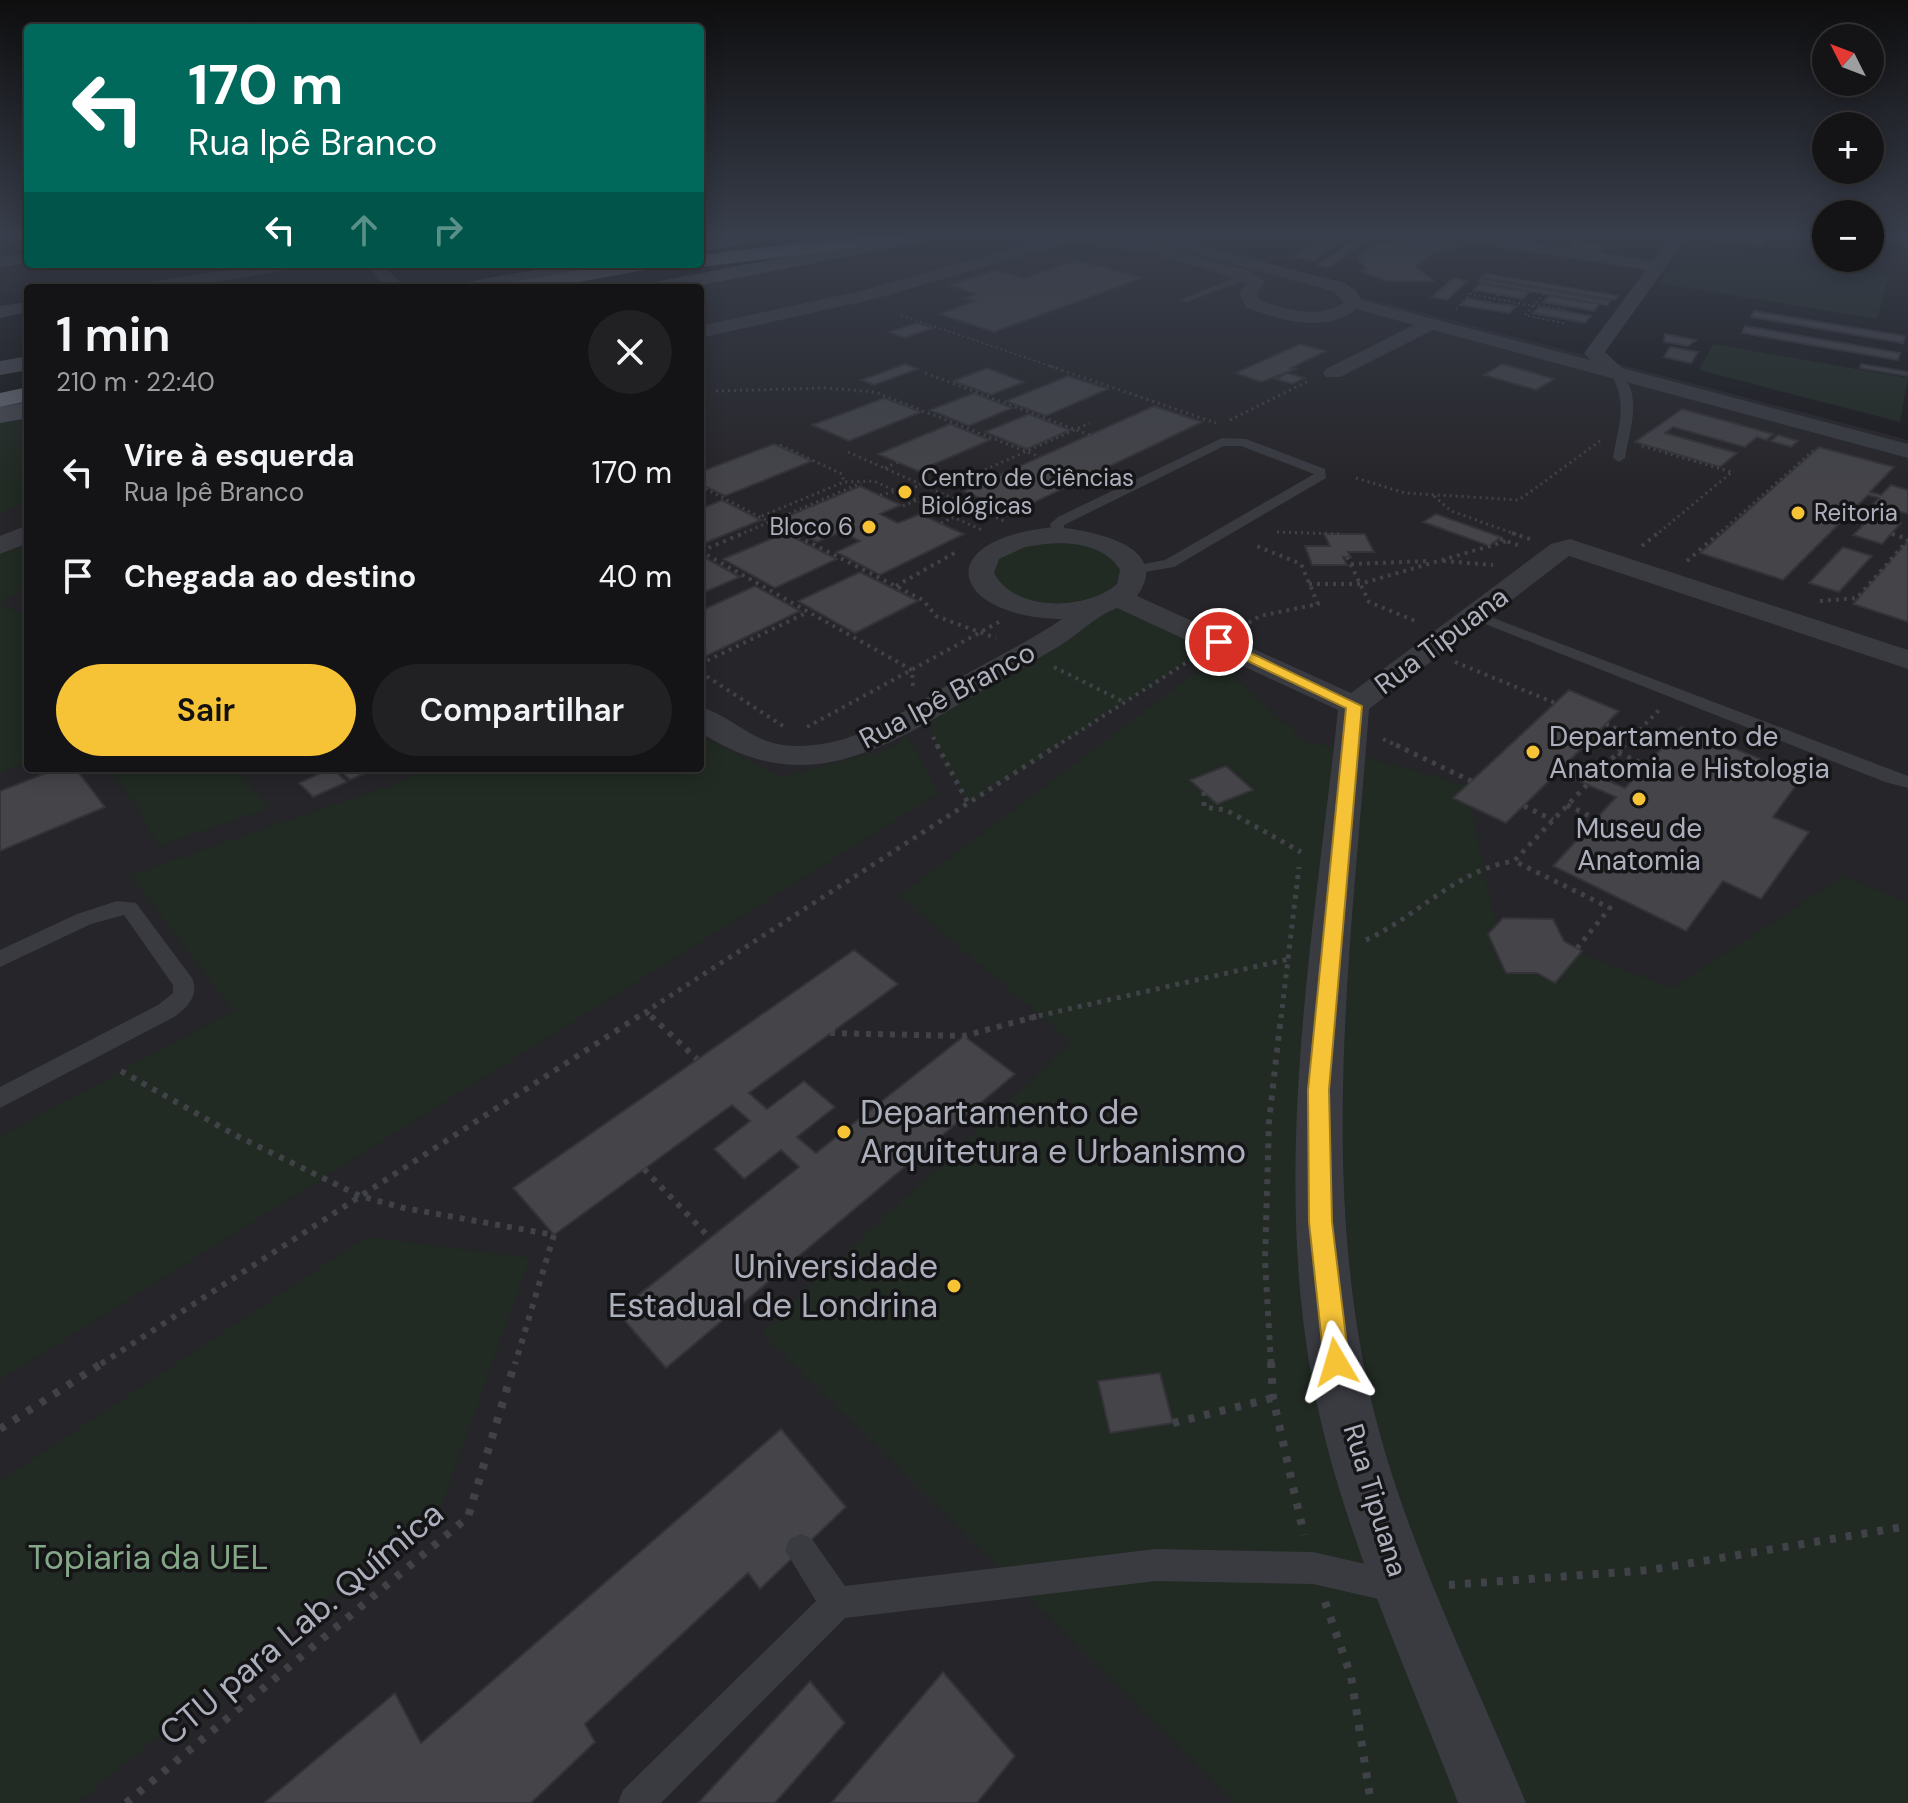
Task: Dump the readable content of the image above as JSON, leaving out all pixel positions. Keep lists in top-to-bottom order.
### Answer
{
  "streets": {
    "street": ["Rua Tipuana", "Rua Ipê Branco"],
    "path": ["CTU para Lab. Química"]
  },
  "parks": ["Topiaria da UEL"],
  "places": [
    "Centro de Ciências Biológicas",
    "Reitoria",
    "Bloco 6",
    "Departamento de Anatomia e Histologia",
    "Museu de Anatomia",
    "Departamento de Arquitetura e Urbanismo",
    "Universidade Estadual de Londrina"
  ],
  "north": "top left",
  "page": {
    "map_buttons": ["+", "−"],
    "turn": ["170 m", "Rua Ipê Branco"],
    "heading": ["1 min", "210 m · 22:40"],
    "list": [
      {
        "name": "Vire à esquerda",
        "note": "Rua Ipê Branco",
        "value": "170 m"
      },
      {
        "name": "Chegada ao destino",
        "value": "40 m"
      }
    ],
    "buttons": ["Sair", "Compartilhar"]
  }
}
